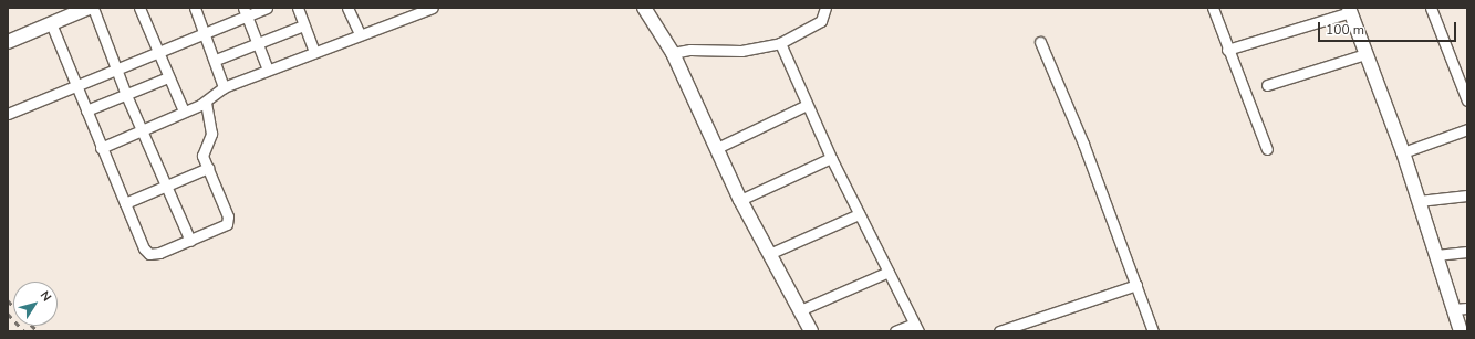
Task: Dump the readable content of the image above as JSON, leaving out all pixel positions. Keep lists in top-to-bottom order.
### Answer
{
  "scale_bar": "100 m",
  "north": "top right"
}
